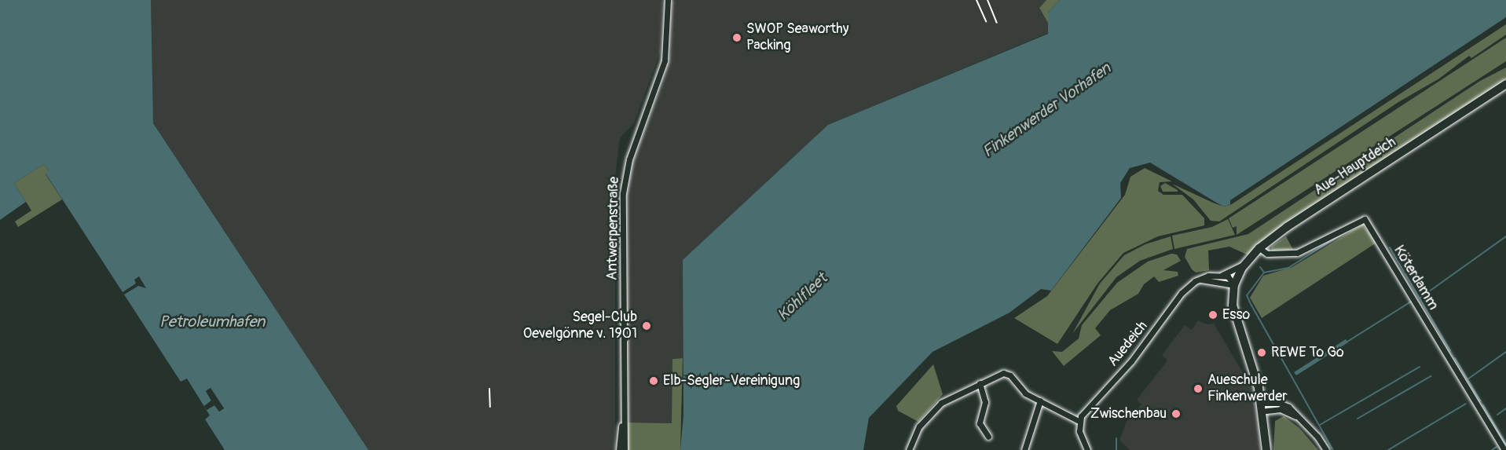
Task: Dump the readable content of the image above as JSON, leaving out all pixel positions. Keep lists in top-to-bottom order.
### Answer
{
  "streets": {
    "street": [
      "Aue-Hauptdeich",
      "Antwerpenstraße",
      "Köterdamm",
      "Auedeich"
    ]
  },
  "crossings": [
    ["Aue-Hauptdeich", "Köterdamm"]
  ],
  "water": ["Finkenwerder Vorhafen", "Köhlfleet", "Petroleumhafen"],
  "places": [
    "SWOP Seaworthy Packing",
    "Esso",
    "Segel-Club Oevelgönne v. 1901",
    "REWE To Go",
    "Elb-Segler-Vereinigung",
    "Aueschule Finkenwerder",
    "Zwischenbau"
  ]
}
